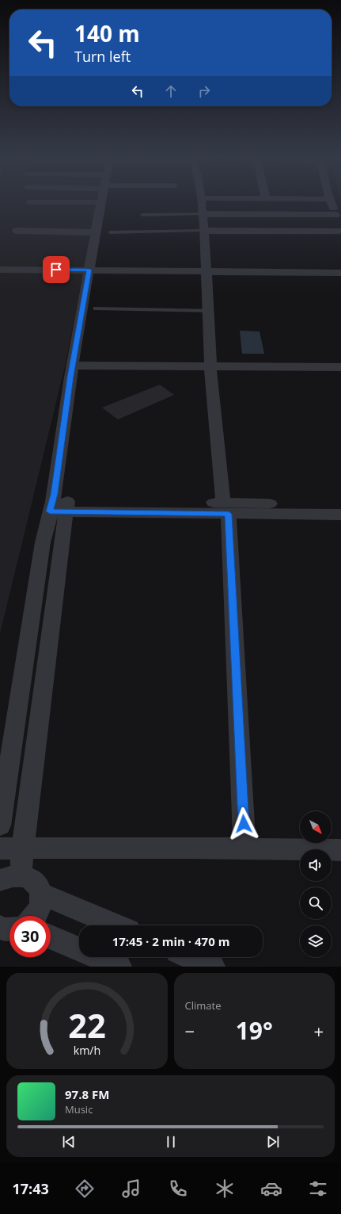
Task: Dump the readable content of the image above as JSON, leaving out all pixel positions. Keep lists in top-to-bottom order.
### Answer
{
  "north": "bottom right",
  "page": {
    "turn": ["140 m", "Turn left"],
    "limit": "30",
    "trip": "17:45 · 2 min · 470 m",
    "tile": "Climate",
    "heat": ["−", "19°", "+"],
    "song": ["97.8 FM", "Music"],
    "tabs": "17:43",
    "gauge": ["22", "km/h"]
  }
}
